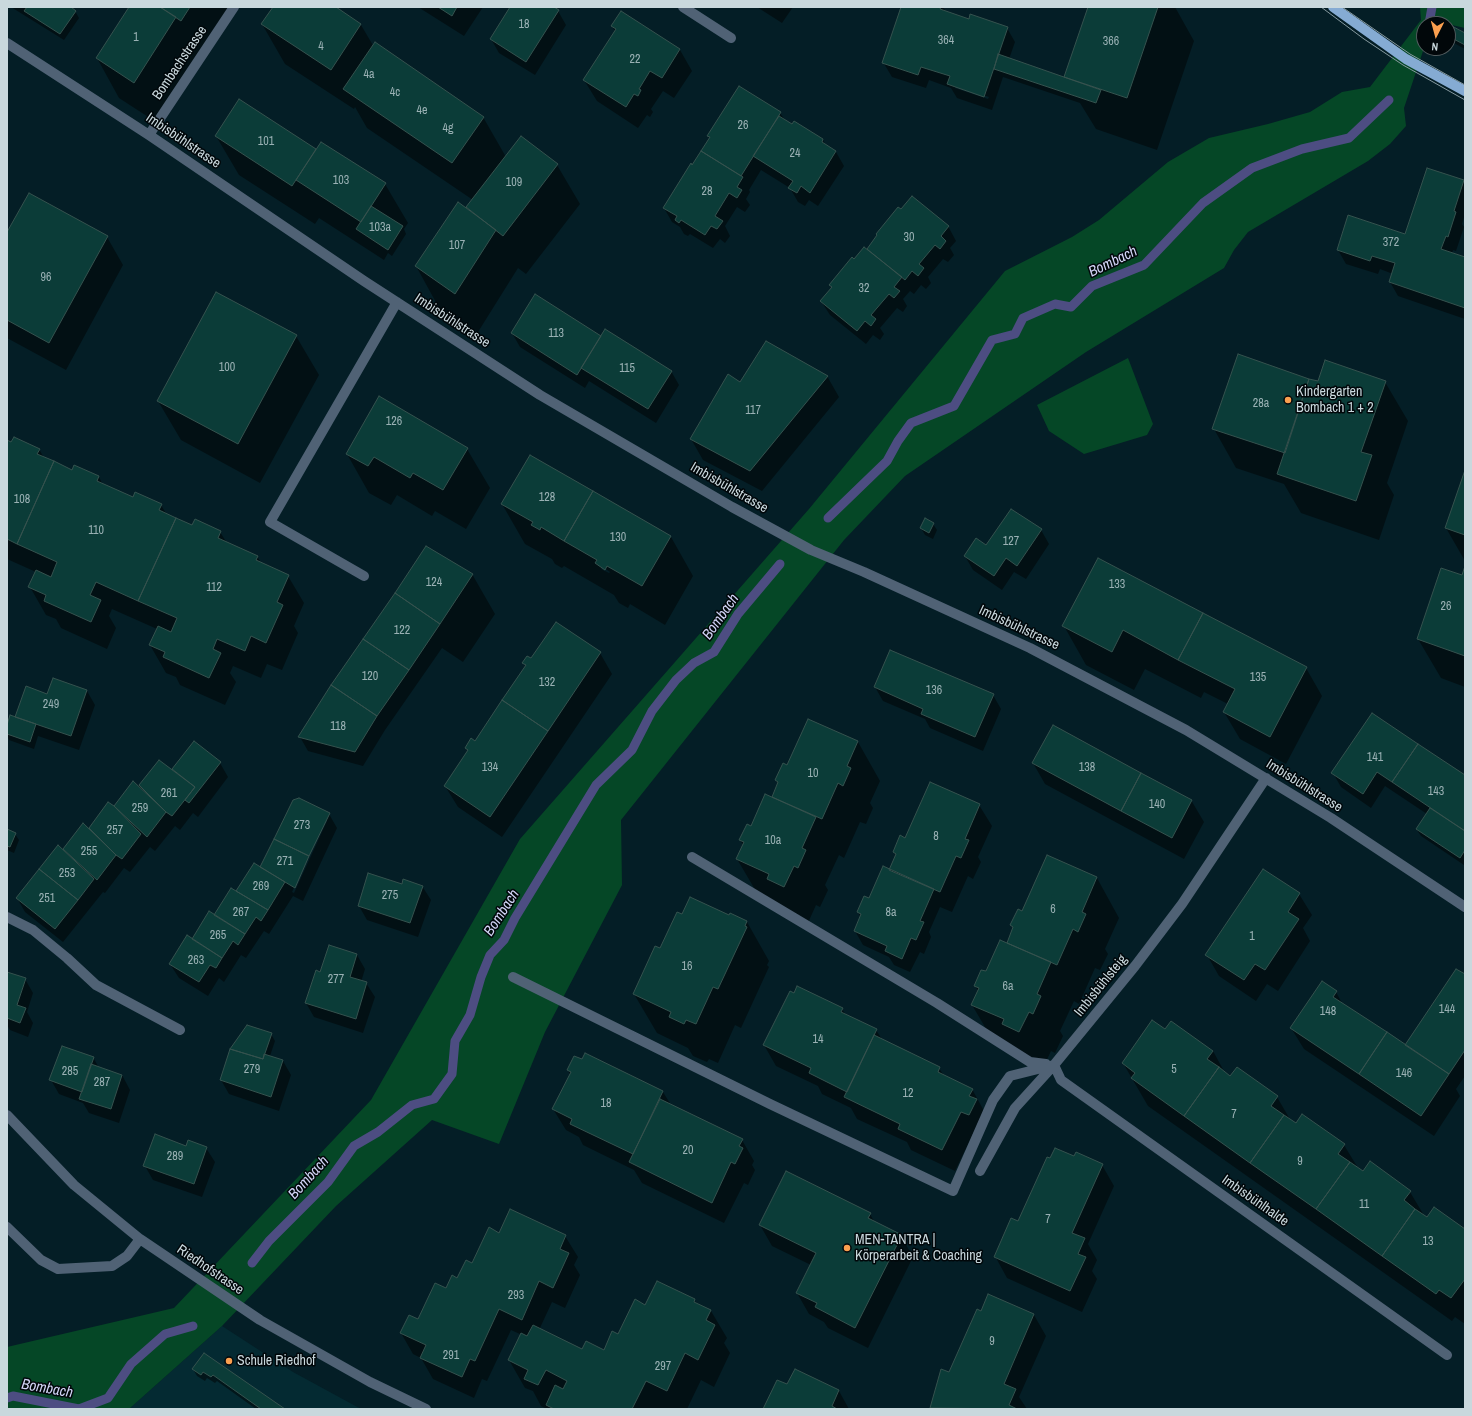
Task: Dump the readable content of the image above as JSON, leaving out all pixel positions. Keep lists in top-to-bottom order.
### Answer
{
  "streets": {
    "street": [
      "Bombachstrasse",
      "Imbisbühlstrasse",
      "Imbisbühlsteig",
      "Imbisbühlhalde",
      "Riedhofstrasse"
    ]
  },
  "crossings": [
    ["Bombachstrasse", "Imbisbühlstrasse"],
    ["Imbisbühlstrasse", "Imbisbühlsteig"],
    ["Imbisbühlsteig", "Imbisbühlhalde"]
  ],
  "water": ["Bombach"],
  "places": ["Kindergarten Bombach 1 + 2", "MEN-TANTRA | Körperarbeit & Coaching", "Schule Riedhof"],
  "house_numbers": [
    "18",
    "1",
    "364",
    "366",
    "4",
    "22",
    "4a",
    "4c",
    "4e",
    "26",
    "4g",
    "101",
    "24",
    "103",
    "109",
    "28",
    "103a",
    "30",
    "372",
    "107",
    "96",
    "32",
    "113",
    "100",
    "115",
    "28a",
    "117",
    "126",
    "128",
    "108",
    "110",
    "130",
    "127",
    "124",
    "133",
    "112",
    "26",
    "122",
    "120",
    "135",
    "132",
    "136",
    "249",
    "118",
    "141",
    "134",
    "138",
    "10",
    "143",
    "261",
    "140",
    "259",
    "273",
    "257",
    "8",
    "10a",
    "255",
    "271",
    "253",
    "269",
    "275",
    "251",
    "6",
    "267",
    "8a",
    "265",
    "1",
    "263",
    "16",
    "277",
    "6a",
    "144",
    "148",
    "14",
    "279",
    "5",
    "285",
    "146",
    "287",
    "12",
    "18",
    "7",
    "20",
    "289",
    "9",
    "11",
    "7",
    "13",
    "293",
    "9",
    "291",
    "297"
  ],
  "north": "bottom"
}
